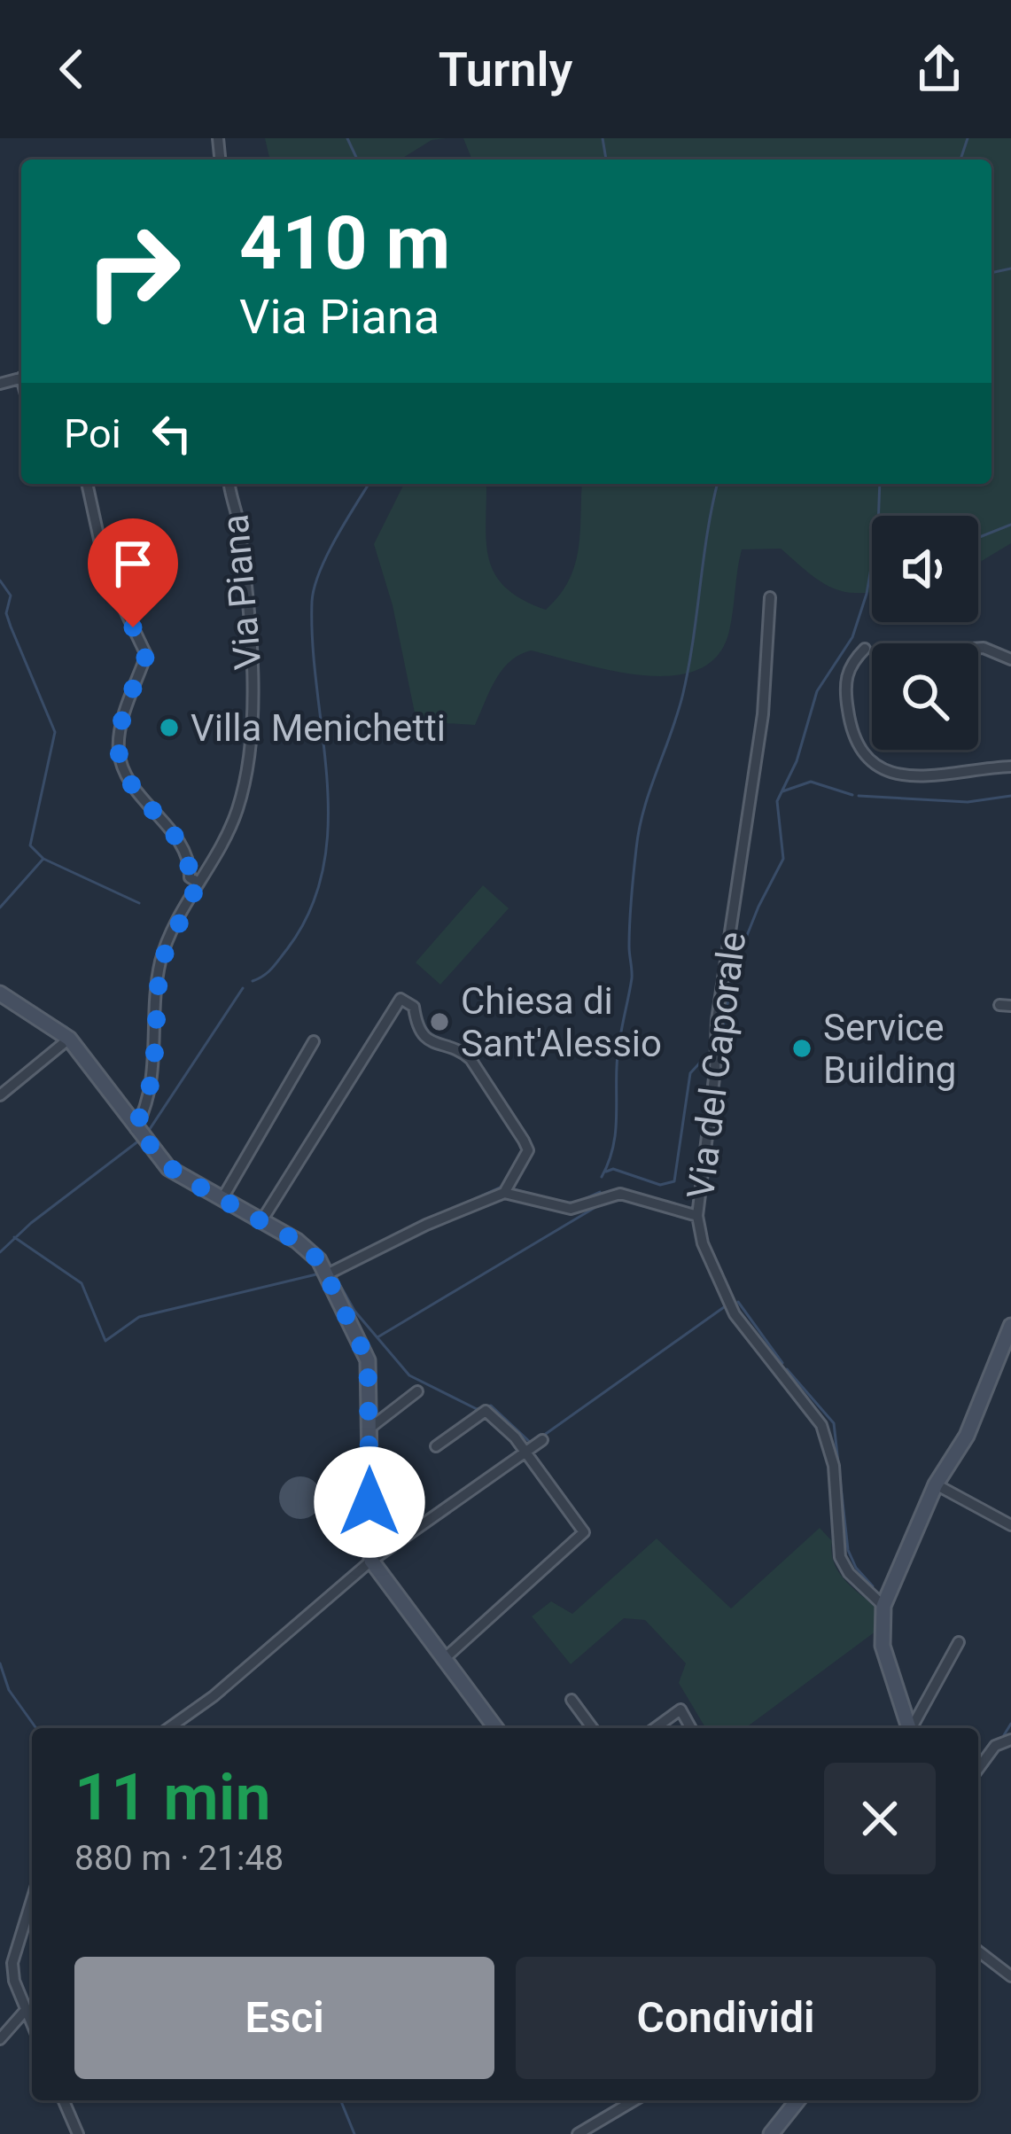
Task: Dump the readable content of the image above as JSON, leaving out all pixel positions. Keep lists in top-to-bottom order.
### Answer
{
  "streets": {
    "street": ["Via Piana", "Via del Caporale"]
  },
  "places": ["Villa Menichetti", "Chiesa di Sant'Alessio", "Service Building"],
  "page": {
    "header": "Turnly",
    "turn": ["410 m", "Via Piana"],
    "then": "Poi",
    "heading": ["11 min", "880 m · 21:48"],
    "buttons": ["Esci", "Condividi"]
  }
}
